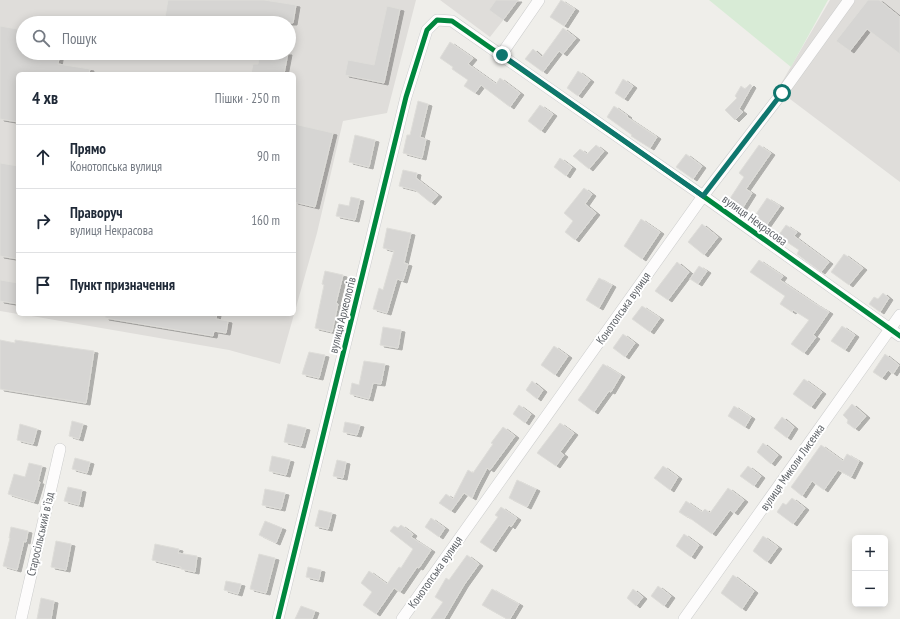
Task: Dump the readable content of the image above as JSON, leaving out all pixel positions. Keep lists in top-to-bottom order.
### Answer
{
  "streets": {
    "street": [
      "вулиця Некрасова",
      "Конотопська вулиця",
      "вулиця Археологів",
      "вулиця Миколи Лисенка",
      "Старосільський в'їзд"
    ]
  },
  "crossings": [
    ["вулиця Некрасова", "Конотопська вулиця"],
    ["вулиця Некрасова", "вулиця Археологів"],
    ["вулиця Некрасова", "вулиця Миколи Лисенка"]
  ],
  "page": {
    "search": "Пошук",
    "heading": ["4 хв", "Пішки · 250 m"],
    "list": [
      ["Прямо", "Конотопська вулиця", "90 m"],
      ["Праворуч", "вулиця Некрасова", "160 m"],
      "Пункт призначення"
    ],
    "map_buttons": ["+", "−"]
  }
}
